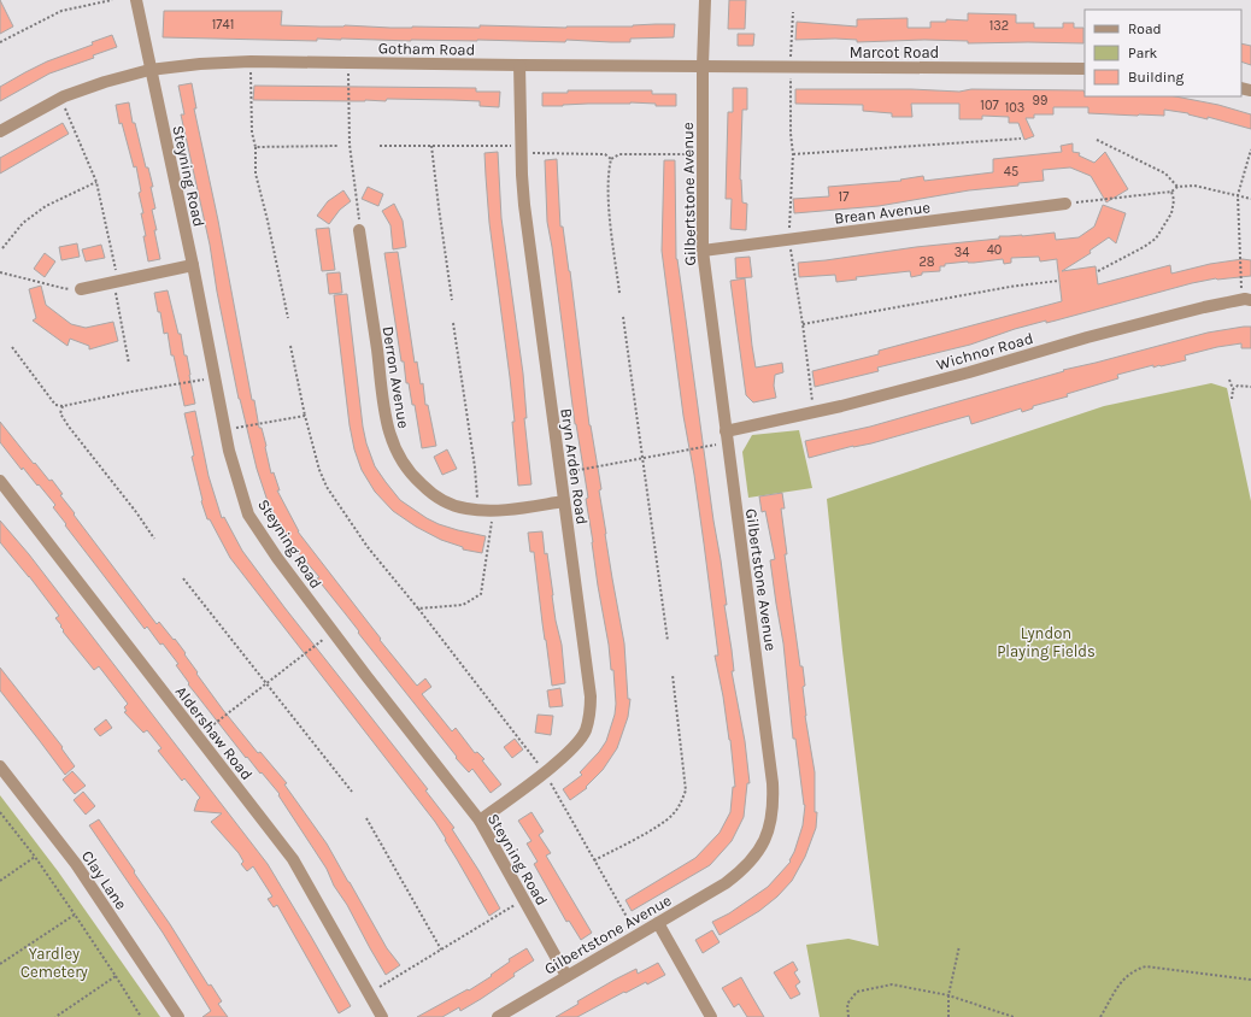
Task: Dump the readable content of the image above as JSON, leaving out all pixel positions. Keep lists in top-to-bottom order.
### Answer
{
  "streets": {
    "street": [
      "Gotham Road",
      "Marcot Road",
      "Steyning Road",
      "Gilbertstone Avenue",
      "Brean Avenue",
      "Wichnor Road",
      "Derron Avenue",
      "Bryn Arden Road",
      "Aldershaw Road",
      "Clay Lane"
    ]
  },
  "crossings": [
    ["Gotham Road", "Marcot Road"],
    ["Gotham Road", "Steyning Road"],
    ["Gotham Road", "Gilbertstone Avenue"],
    ["Gotham Road", "Bryn Arden Road"],
    ["Marcot Road", "Gilbertstone Avenue"],
    ["Steyning Road", "Gilbertstone Avenue"],
    ["Steyning Road", "Bryn Arden Road"],
    ["Gilbertstone Avenue", "Brean Avenue"],
    ["Gilbertstone Avenue", "Wichnor Road"],
    ["Derron Avenue", "Bryn Arden Road"]
  ],
  "parks": ["Lyndon Playing Fields", "Yardley Cemetery"],
  "house_numbers": [
    "1741",
    "132",
    "99",
    "107",
    "103",
    "45",
    "17",
    "40",
    "34",
    "28"
  ],
  "legend": ["Road", "Park", "Building"]
}
